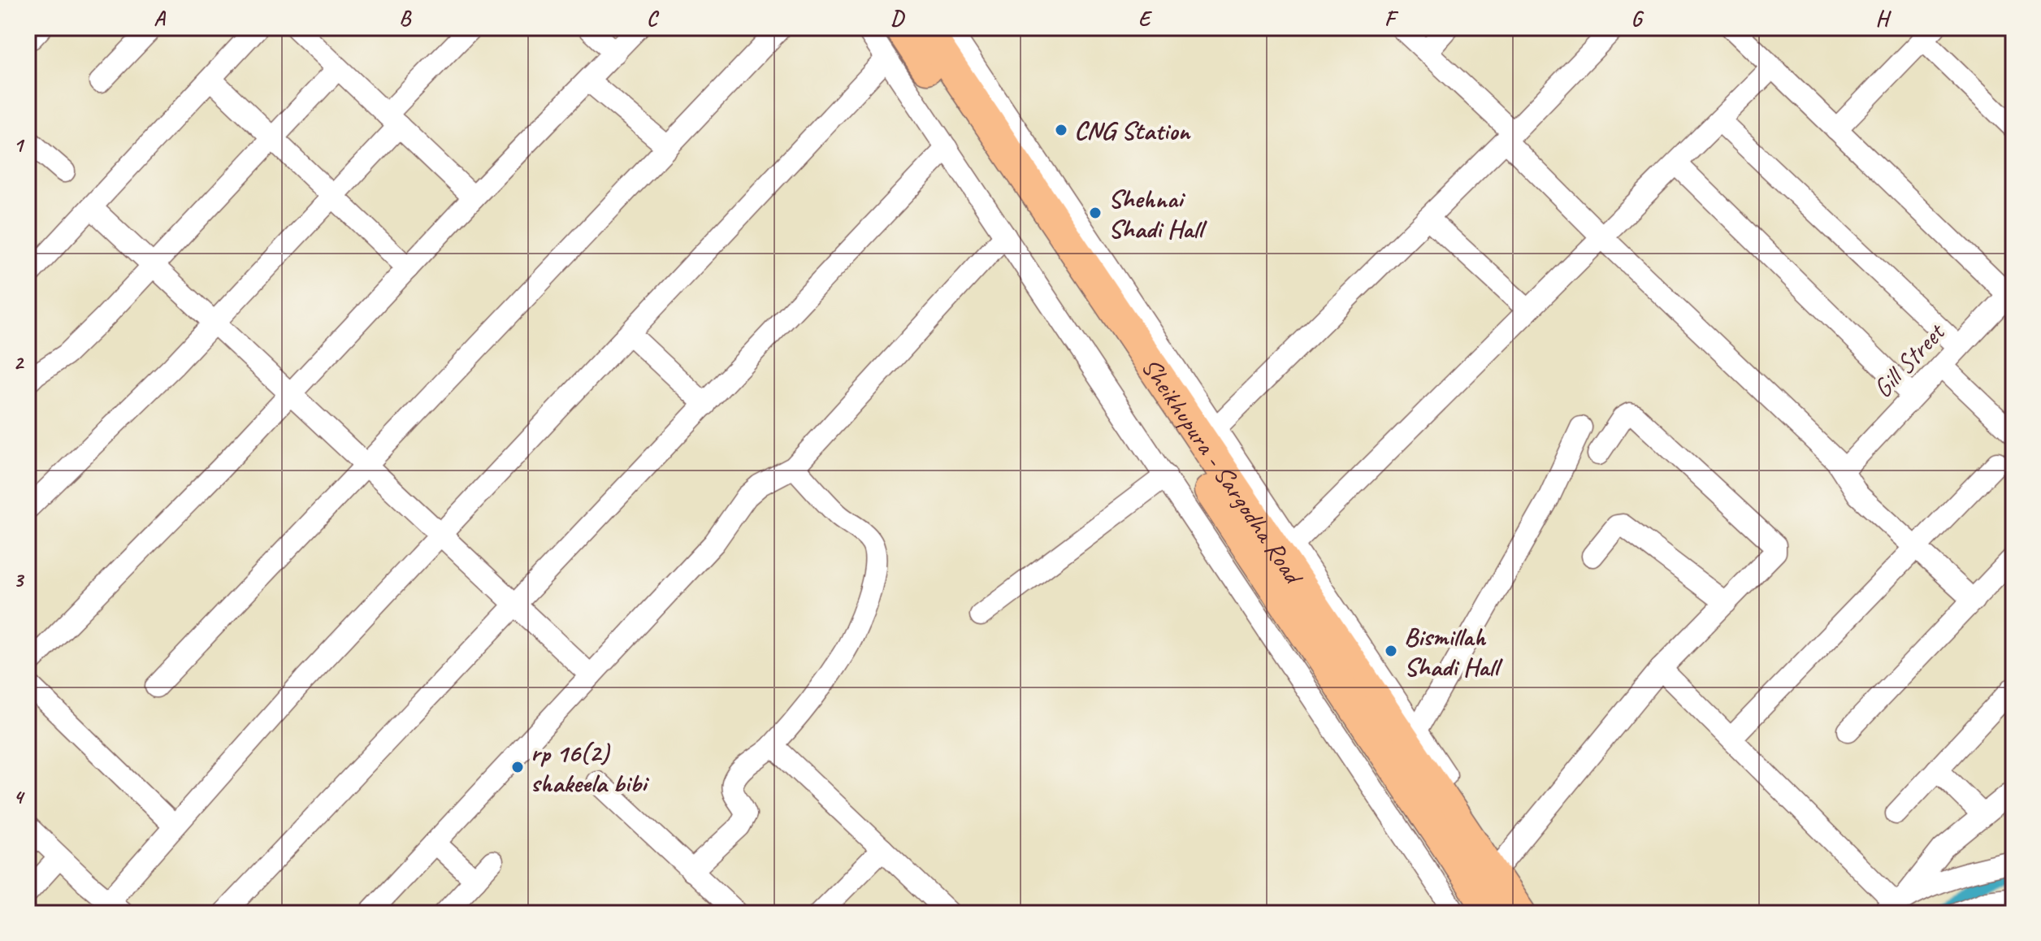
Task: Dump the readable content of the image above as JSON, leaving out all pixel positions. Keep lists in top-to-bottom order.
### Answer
{
  "streets": {
    "highway": ["Sheikhupura - Sargodha Road"],
    "street": ["Gill Street"]
  },
  "places": [
    "CNG Station",
    "Shehnai Shadi Hall",
    "Bismillah Shadi Hall",
    "rp 16(2) shakeela bibi"
  ],
  "grid": {
    "columns": [
      "A",
      "B",
      "C",
      "D",
      "E",
      "F",
      "G",
      "H"
    ],
    "rows": [
      "1",
      "2",
      "3",
      "4"
    ]
  }
}
